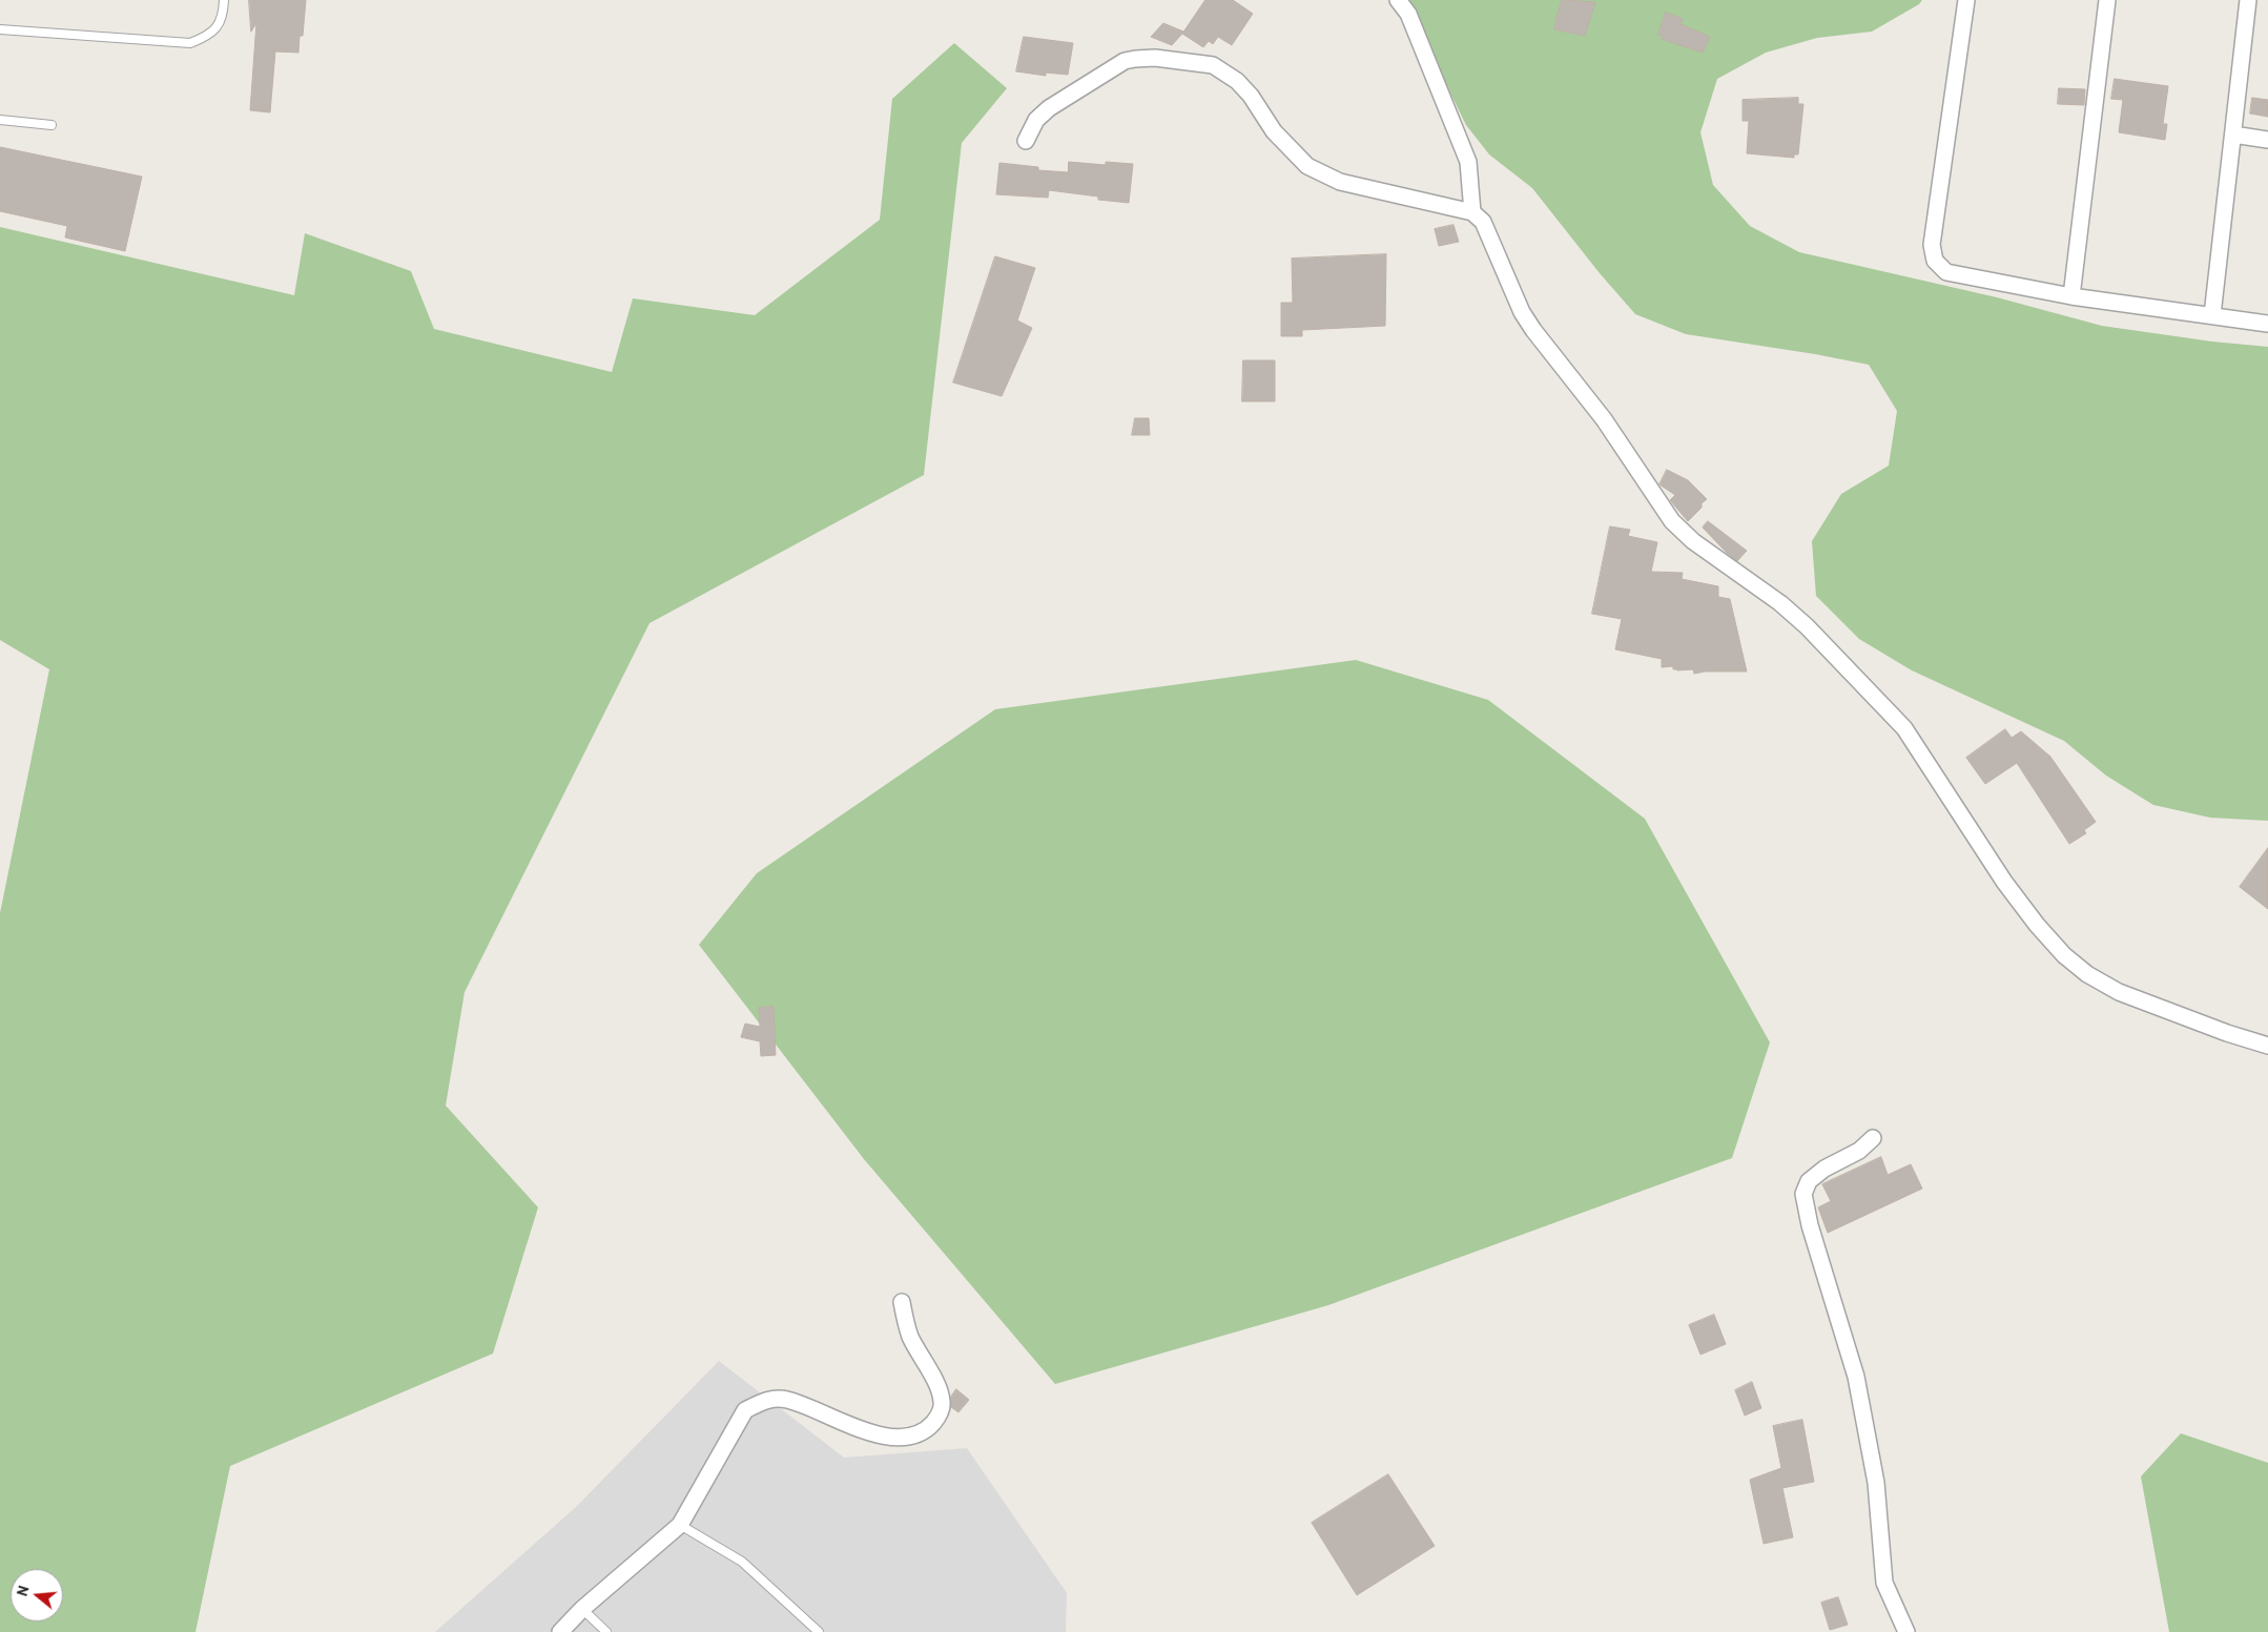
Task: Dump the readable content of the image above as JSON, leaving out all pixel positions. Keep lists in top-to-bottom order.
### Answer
{
  "north": "left"
}
